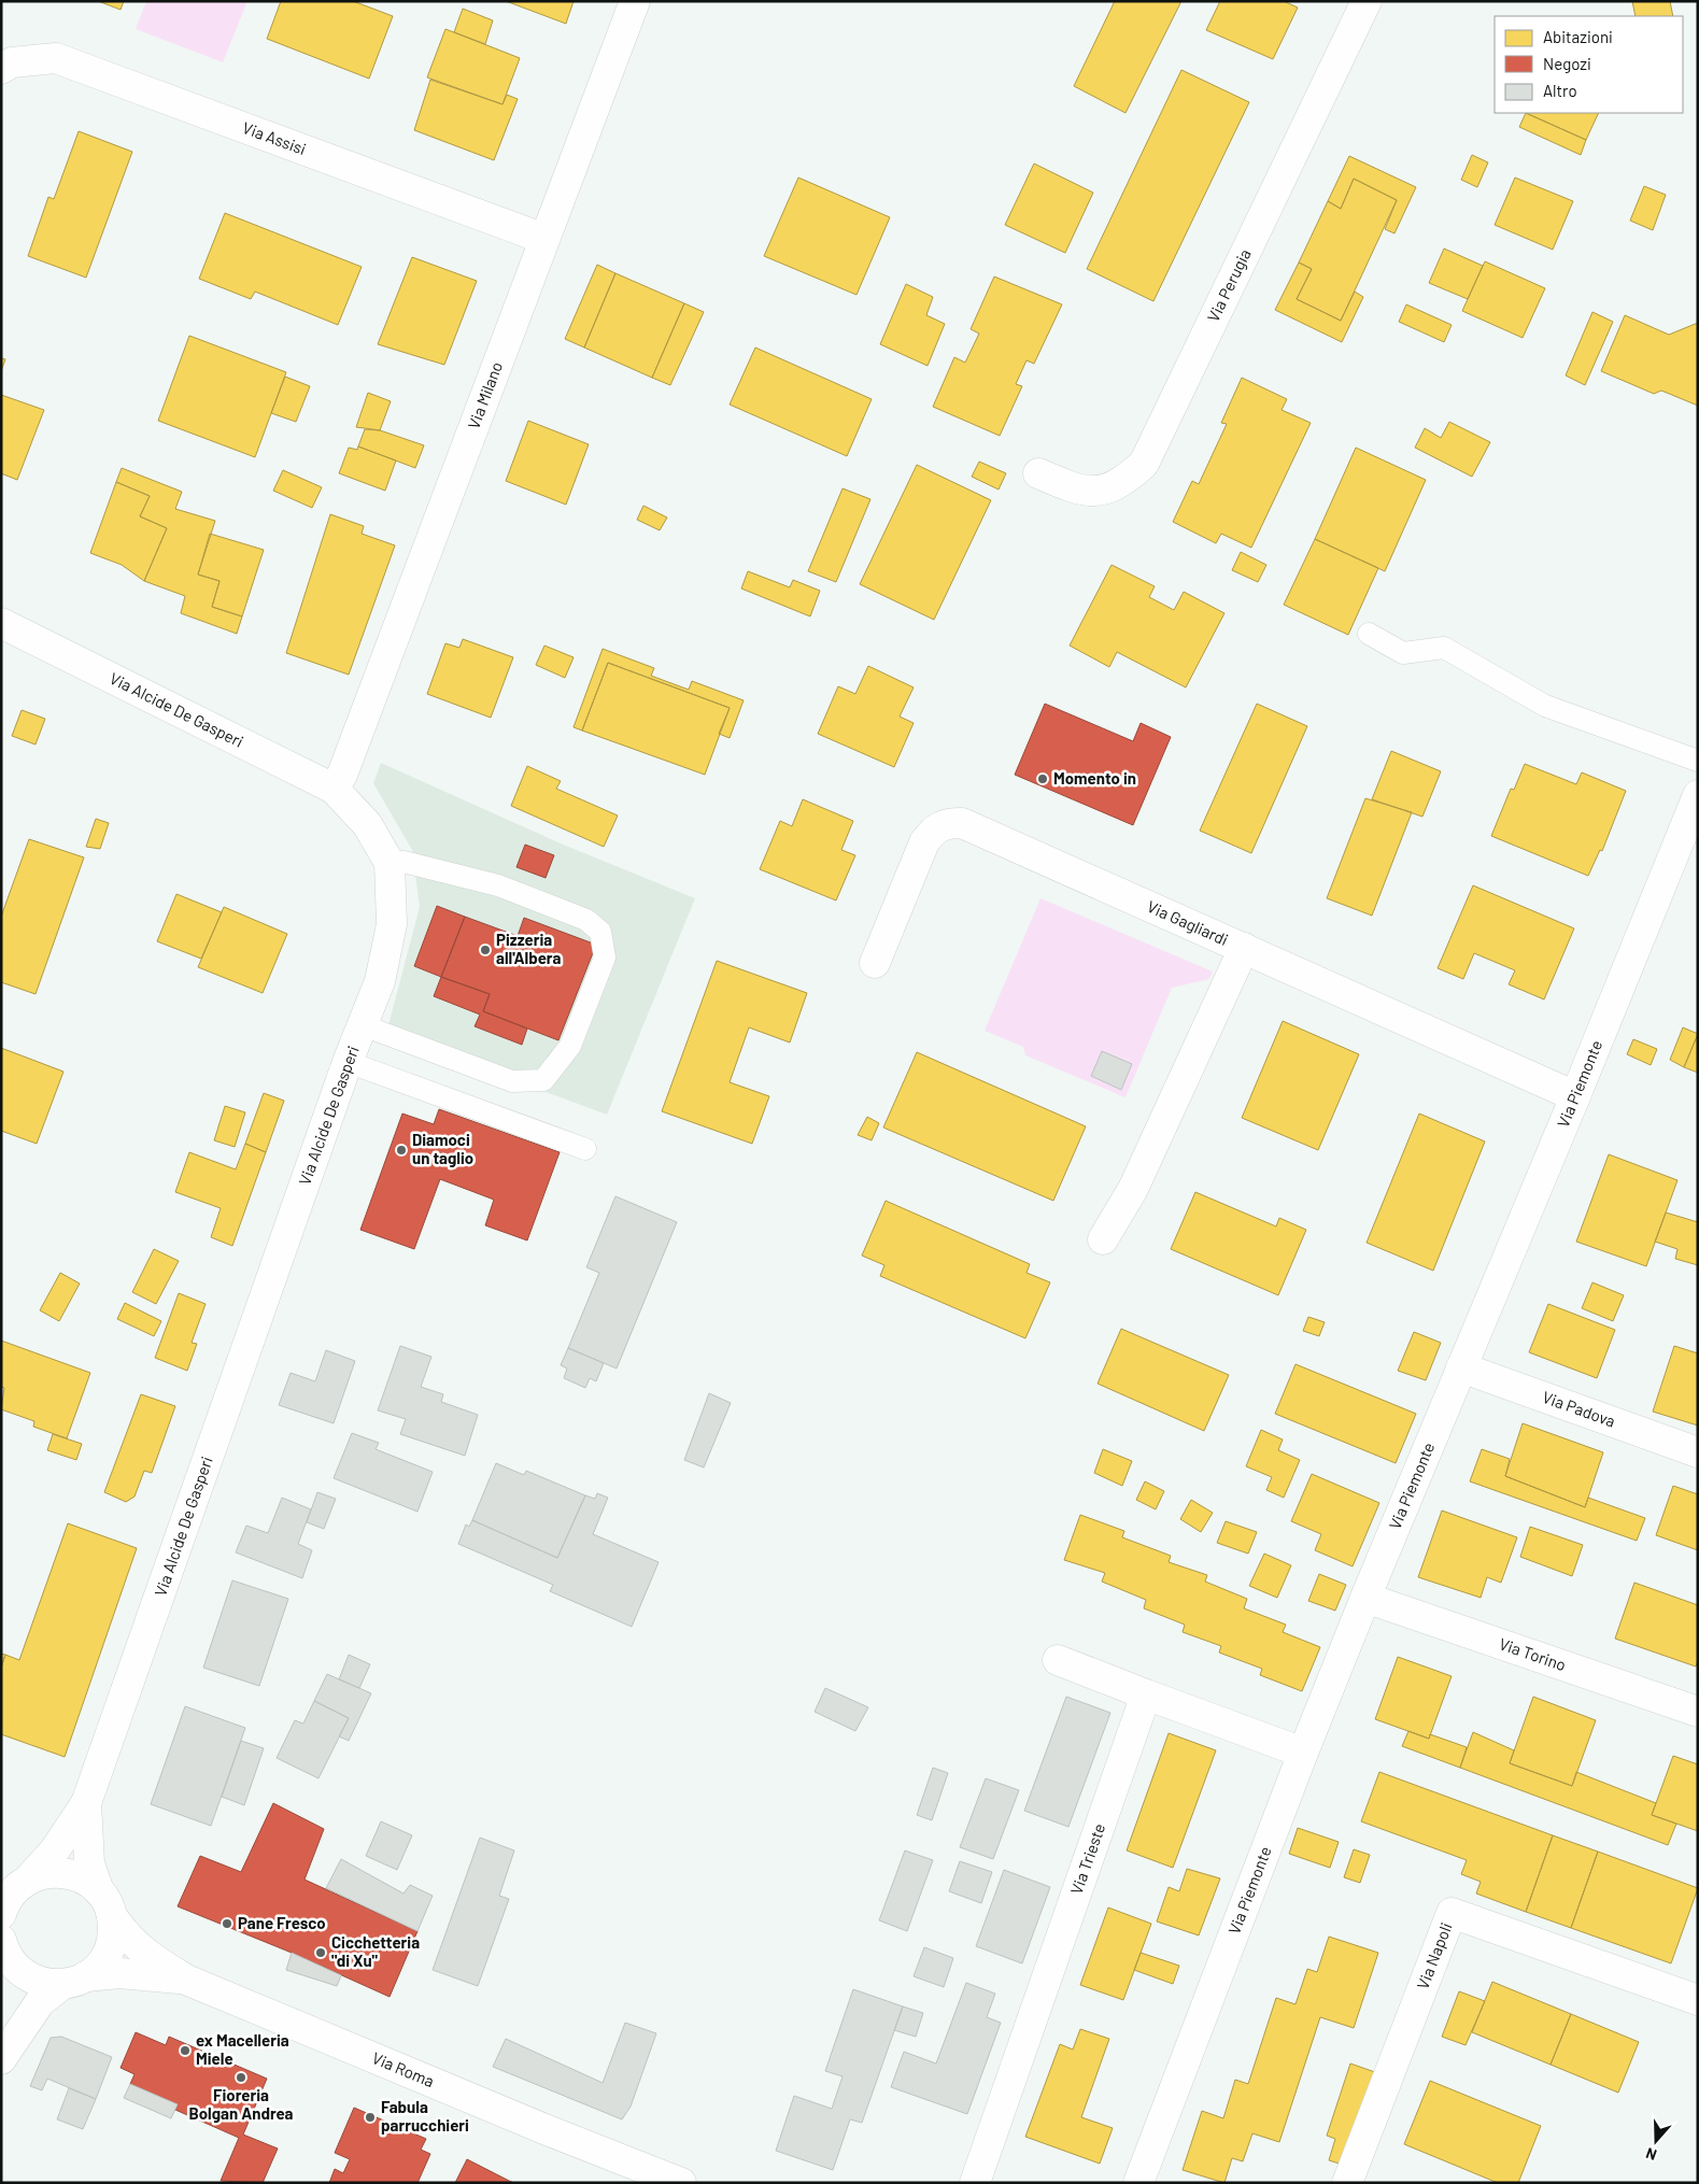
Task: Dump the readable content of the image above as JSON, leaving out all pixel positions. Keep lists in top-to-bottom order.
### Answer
{
  "streets": {
    "street": [
      "Via Assisi",
      "Via Perugia",
      "Via Milano",
      "Via Alcide De Gasperi",
      "Via Gagliardi",
      "Via Piemonte",
      "Via Padova",
      "Via Torino",
      "Via Trieste",
      "Via Napoli",
      "Via Roma"
    ]
  },
  "crossings": [
    ["Via Assisi", "Via Milano"],
    ["Via Milano", "Via Alcide De Gasperi"],
    ["Via Alcide De Gasperi", "Via Roma"],
    ["Via Gagliardi", "Via Piemonte"],
    ["Via Piemonte", "Via Padova"],
    ["Via Piemonte", "Via Torino"]
  ],
  "places": [
    "Momento in",
    "Pizzeria all'Albera",
    "Diamoci un taglio",
    "Pane Fresco",
    "Cicchetteria \"di Xu\"",
    "ex Macelleria Miele",
    "Fioreria Bolgan Andrea",
    "Fabula parrucchieri"
  ],
  "legend": ["Abitazioni", "Negozi", "Altro"],
  "north": "bottom"
}
